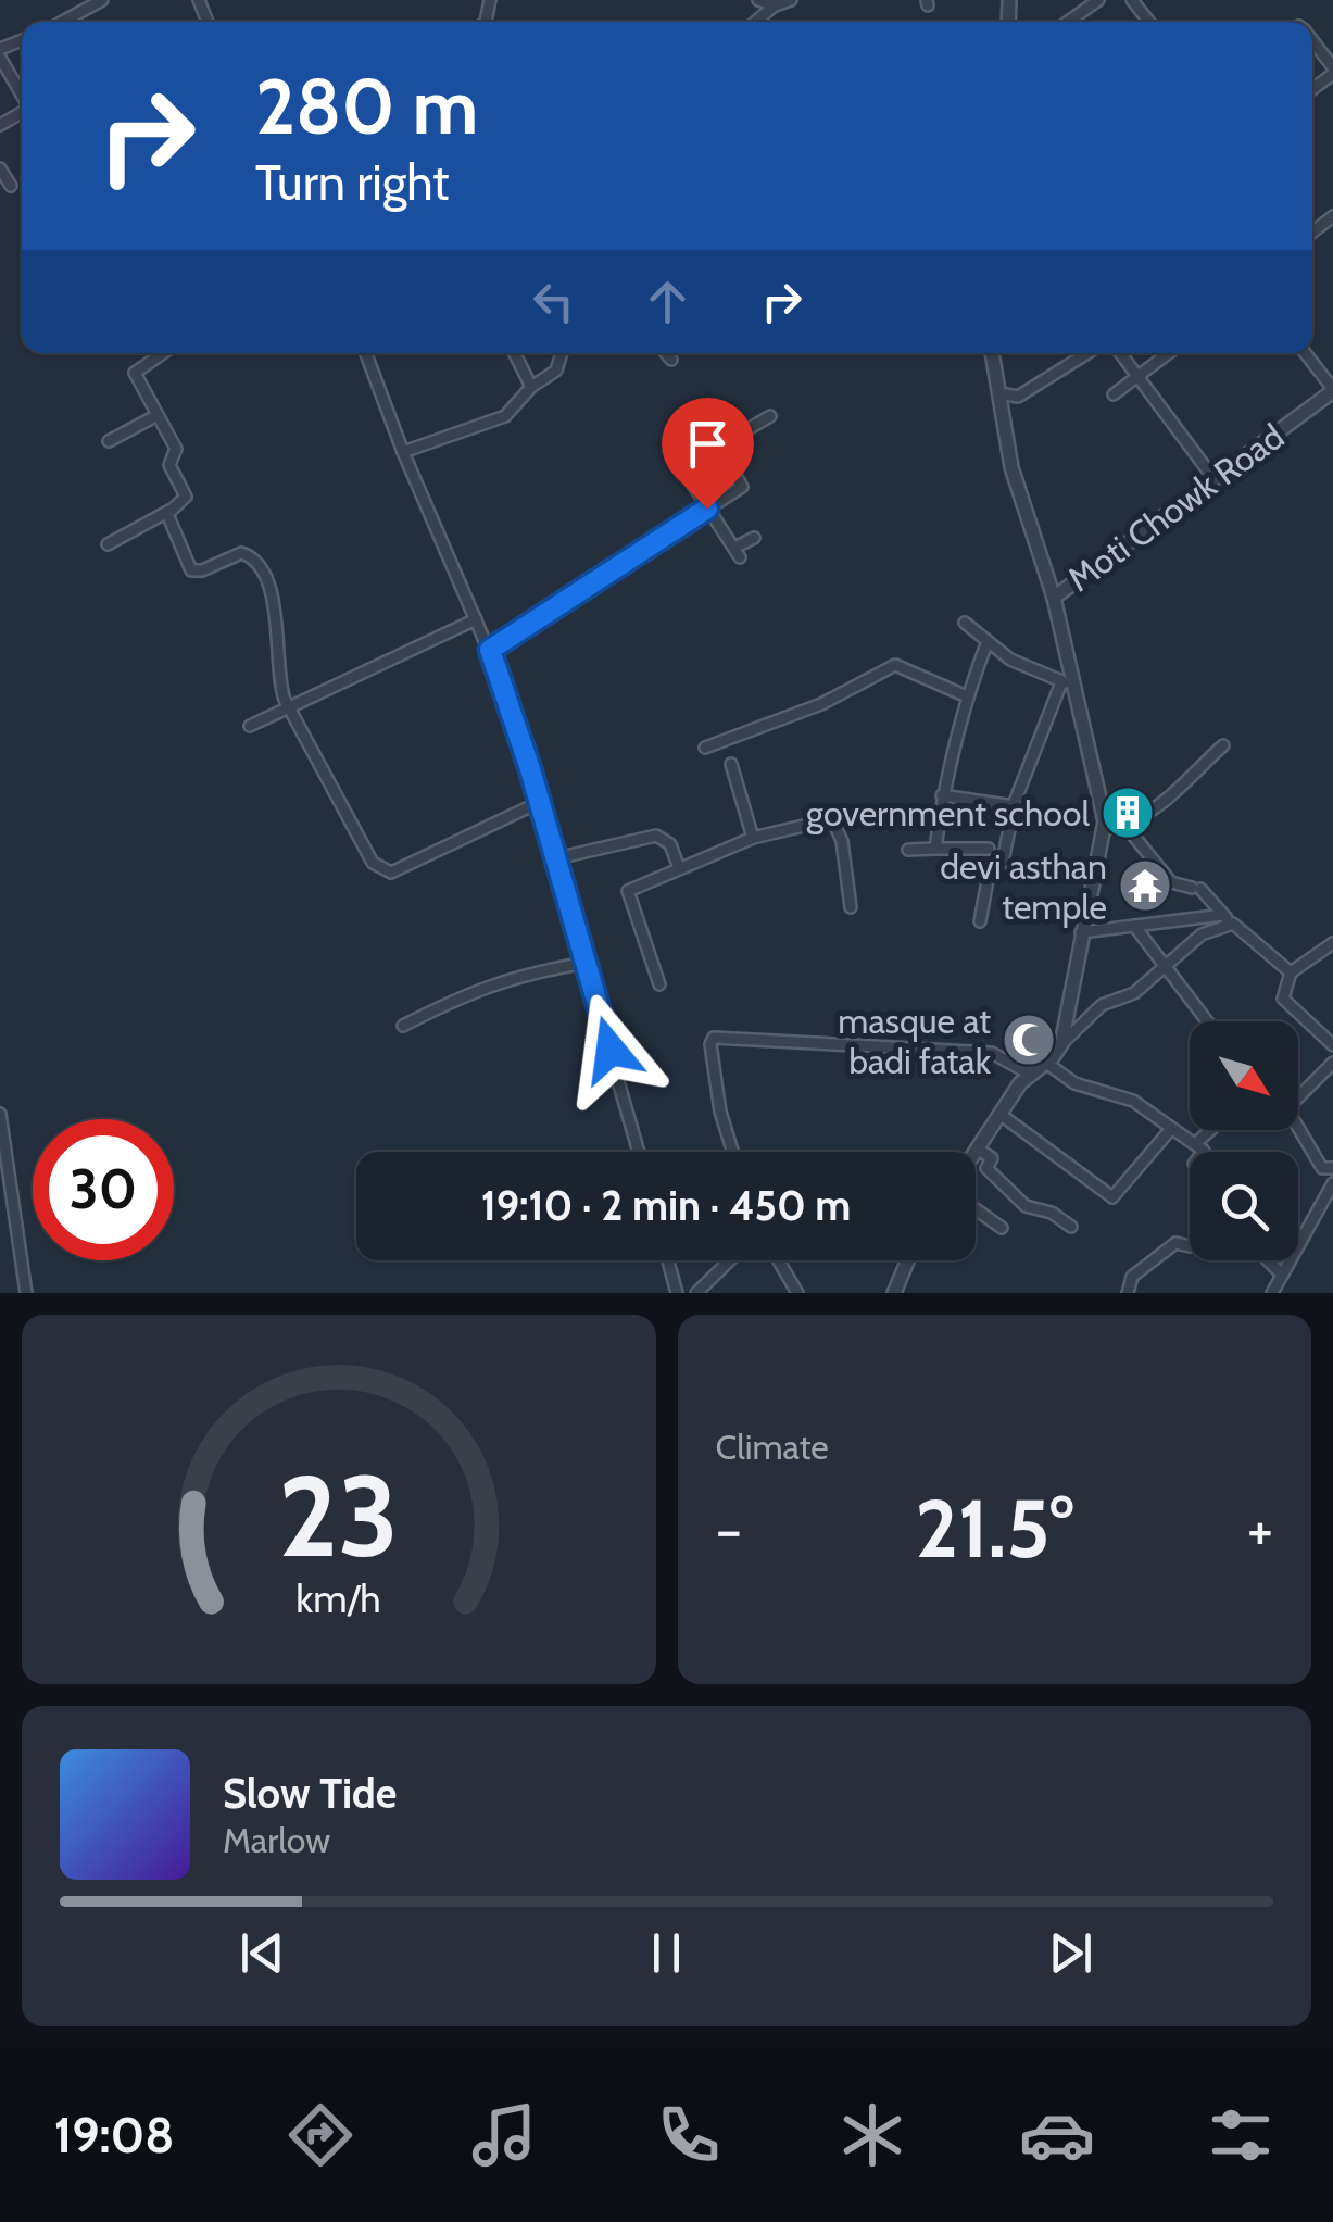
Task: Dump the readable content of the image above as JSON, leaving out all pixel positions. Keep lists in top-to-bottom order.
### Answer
{
  "streets": {
    "street": ["Moti Chowk Road"]
  },
  "places": {
    "building": ["government school"],
    "temple": ["devi asthan temple"],
    "mosque": ["masque at badi fatak"]
  },
  "north": "bottom right",
  "page": {
    "turn": ["280 m", "Turn right"],
    "limit": "30",
    "trip": "19:10 · 2 min · 450 m",
    "tile": "Climate",
    "heat": ["−", "21.5°", "+"],
    "song": ["Slow Tide", "Marlow"],
    "tabs": "19:08",
    "gauge": ["23", "km/h"]
  }
}
